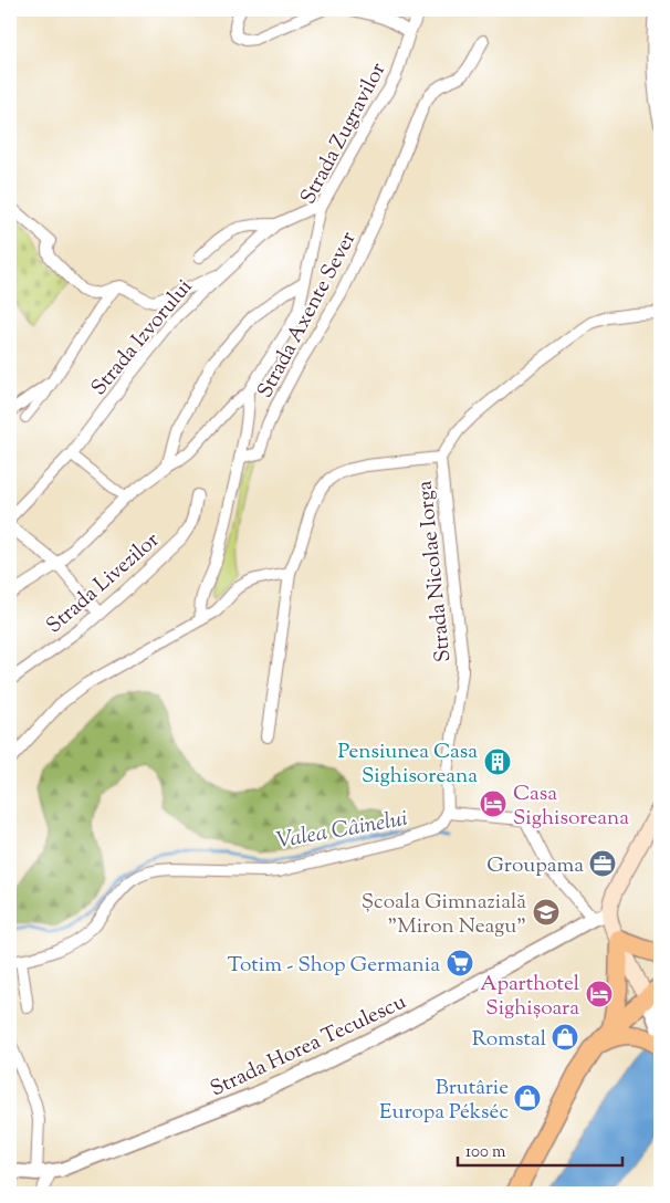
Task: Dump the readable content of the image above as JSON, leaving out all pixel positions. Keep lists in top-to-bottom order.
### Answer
{
  "streets": {
    "street": [
      "Strada Zugravilor",
      "Strada Axente Sever",
      "Strada Izvorului",
      "Strada Nicolae Iorga",
      "Strada Livezilor",
      "Strada Horea Teculescu"
    ]
  },
  "crossings": [
    ["Strada Zugravilor", "Strada Axente Sever"],
    ["Strada Zugravilor", "Strada Izvorului"]
  ],
  "water": ["Valea Câinelui"],
  "places": {
    "building": ["Pensiunea Casa Sighisoreana"],
    "hotel": ["Casa Sighisoreana", "Aparthotel Sighișoara"],
    "office": ["Groupama"],
    "school or university": ["Şcoala Gimnazială \"Miron Neagu\""],
    "supermarket": ["Totim - Shop Germania"],
    "shop": ["Romstal", "Brutârie Europa Pékséc"]
  },
  "scale_bar": "100 m"
}
